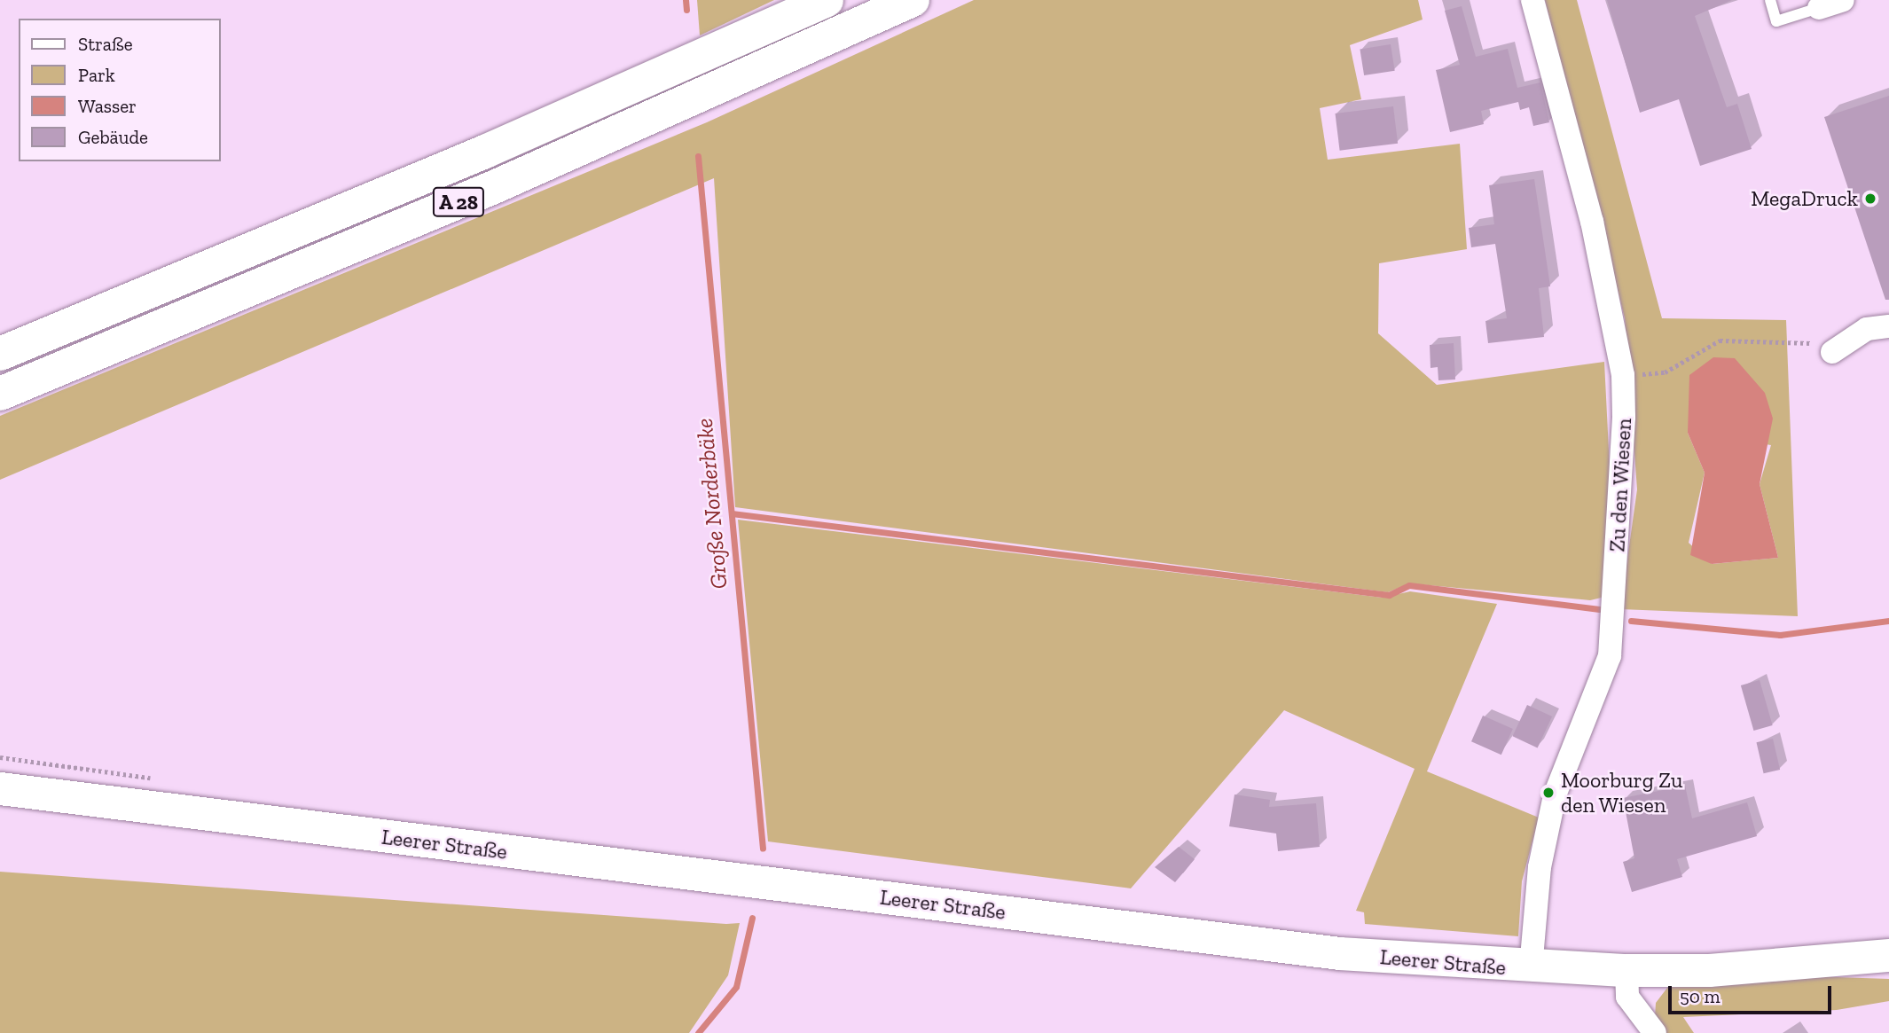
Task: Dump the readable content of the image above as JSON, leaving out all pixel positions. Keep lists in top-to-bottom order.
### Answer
{
  "streets": {
    "highway": ["A 28"],
    "main road": ["Leerer Straße"],
    "street": ["Zu den Wiesen"]
  },
  "crossings": [
    ["Zu den Wiesen", "Leerer Straße"]
  ],
  "water": ["Große Norderbäke"],
  "places": ["MegaDruck", "Moorburg Zu den Wiesen"],
  "legend": [
    "Straße",
    "Park",
    "Wasser",
    "Gebäude"
  ],
  "scale_bar": "50 m"
}
